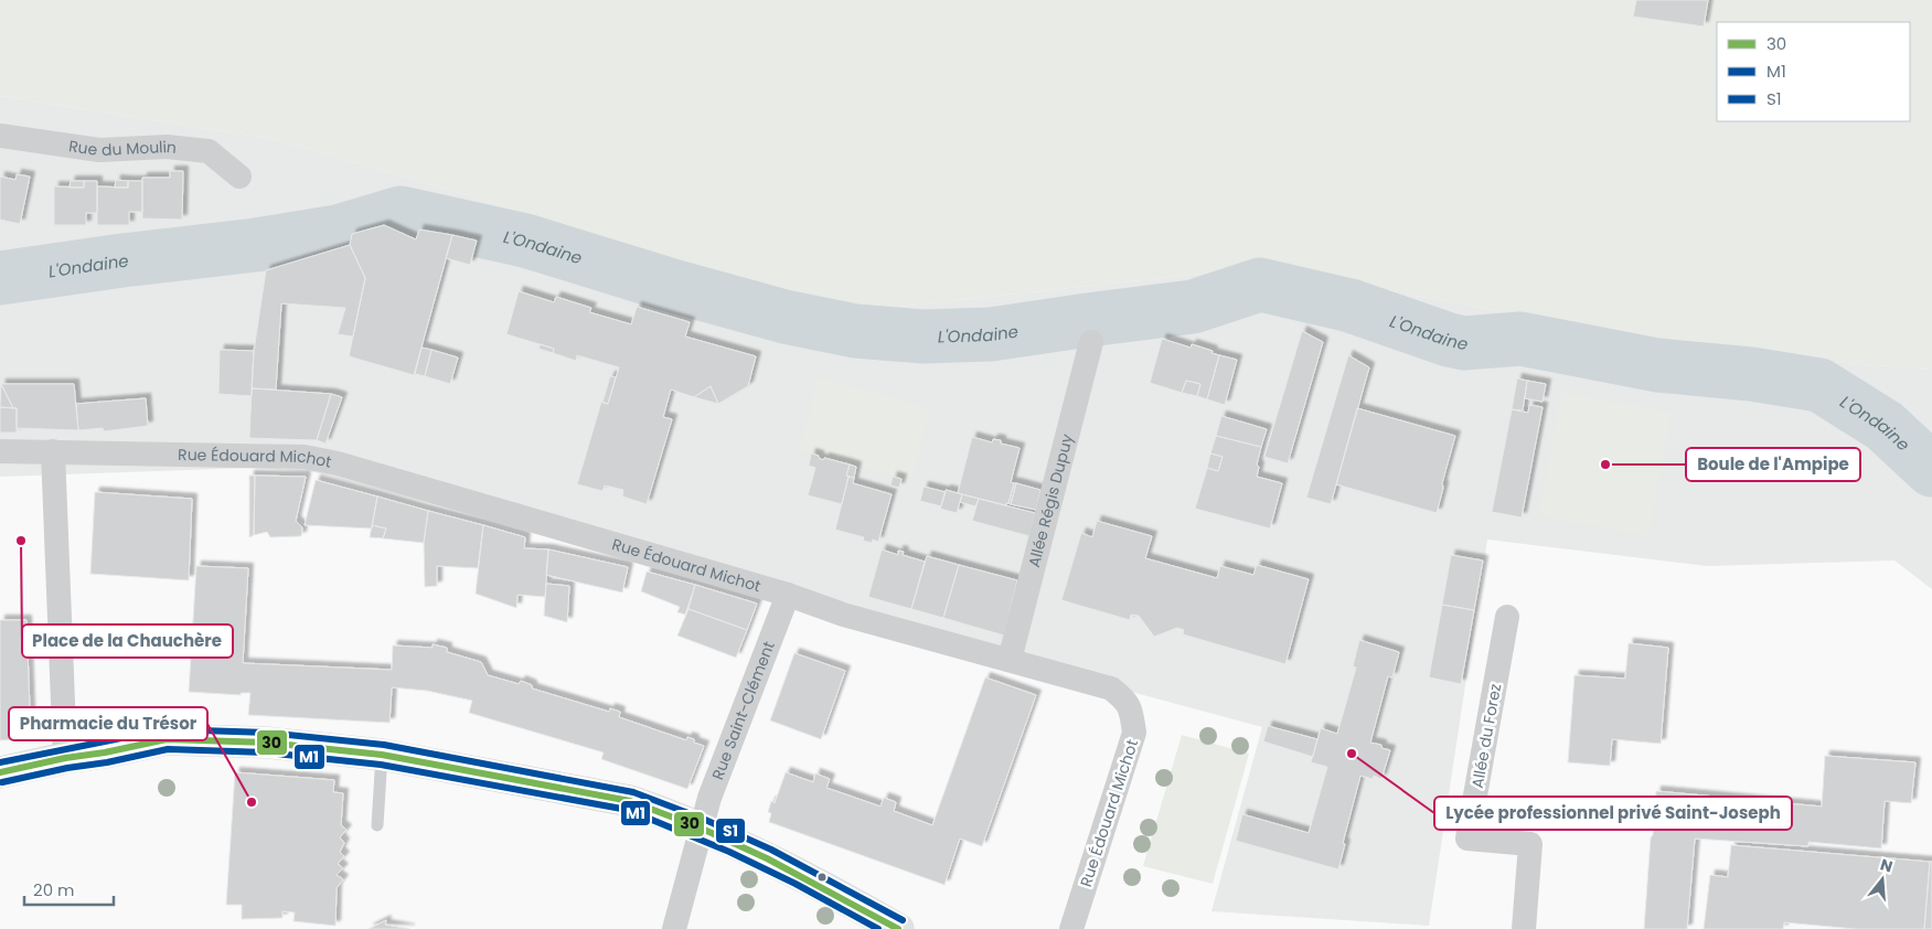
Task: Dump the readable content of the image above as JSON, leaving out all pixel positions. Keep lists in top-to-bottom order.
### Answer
{
  "streets": {
    "street": [
      "Rue du Moulin",
      "Rue Édouard Michot",
      "Allée Régis Dupuy",
      "Rue Saint-Clément",
      "Allée du Forez"
    ]
  },
  "crossings": [
    ["Rue Édouard Michot", "Allée Régis Dupuy"],
    ["Rue Édouard Michot", "Rue Saint-Clément"]
  ],
  "water": ["L'Ondaine"],
  "places": [
    "Boule de l'Ampipe",
    "Place de la Chauchère",
    "Lycée professionnel privé Saint-Joseph",
    "Pharmacie du Trésor"
  ],
  "lines": ["transit line S1", "transit line 30", "transit line M1"],
  "legend": ["30", "M1", "S1"],
  "scale_bar": "20 m",
  "north": "top"
}
